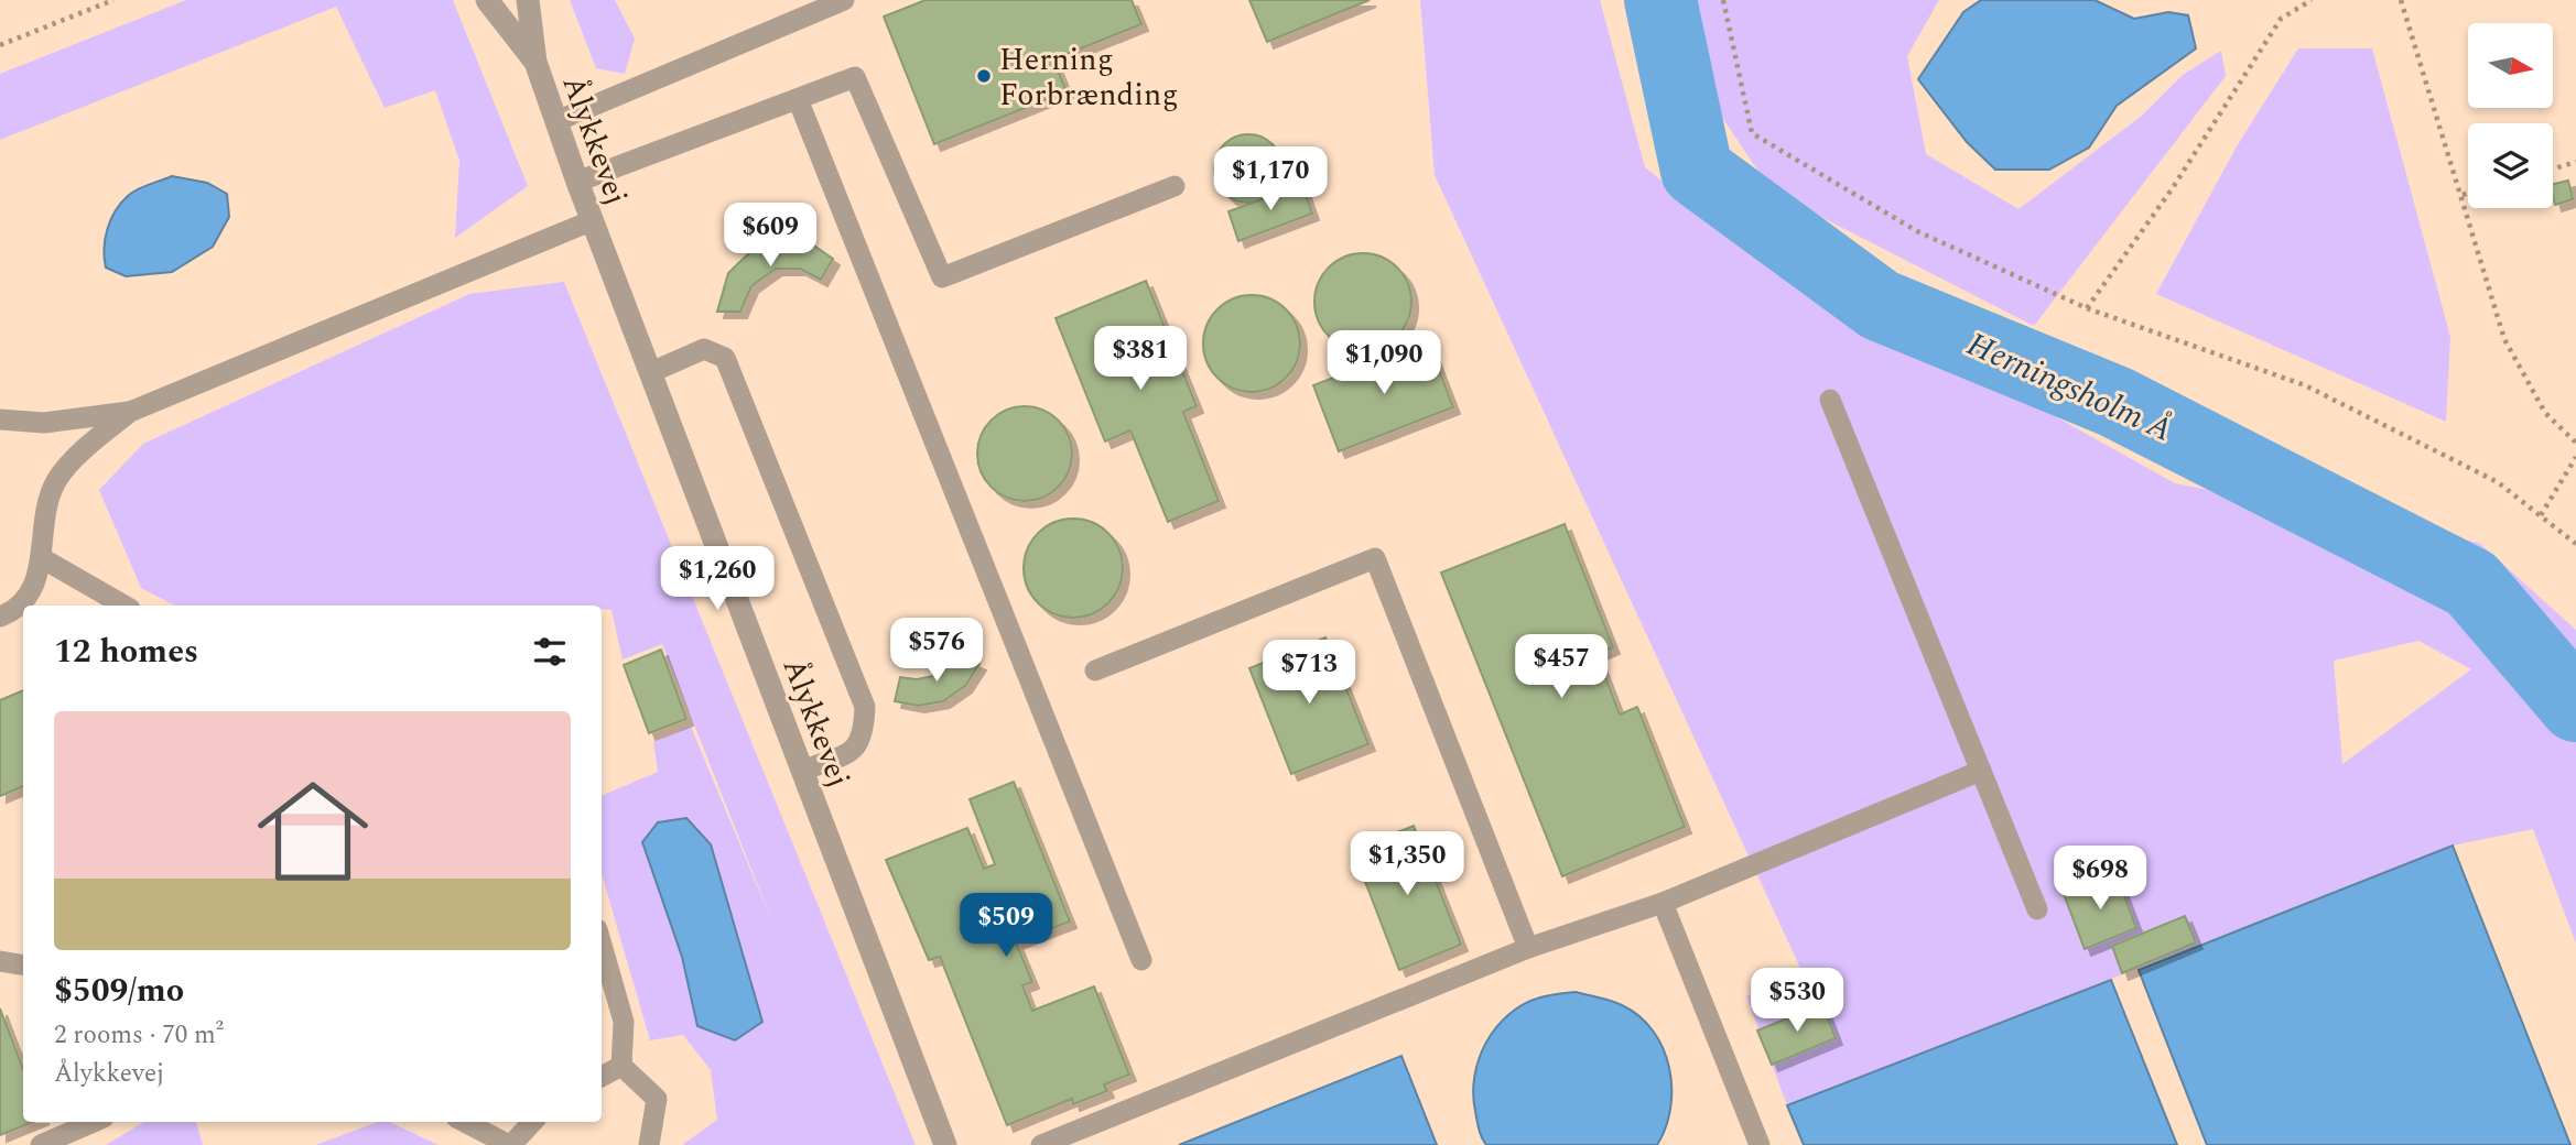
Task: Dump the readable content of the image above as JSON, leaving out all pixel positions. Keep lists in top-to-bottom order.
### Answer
{
  "streets": {
    "street": ["Ålykkevej"]
  },
  "water": ["Herningsholm Å"],
  "places": ["Herning Forbrænding"],
  "north": "right",
  "page": {
    "price": [
      "$1,170",
      "$609",
      "$381",
      "$1,090",
      "$1,260",
      "$576",
      "$457",
      "$713",
      "$1,350",
      "$698",
      "$509",
      "$530"
    ],
    "heading": "12 homes",
    "list": [
      {
        "name": "$509/mo",
        "note": "2 rooms · 70 m² · Ålykkevej"
      }
    ]
  }
}
